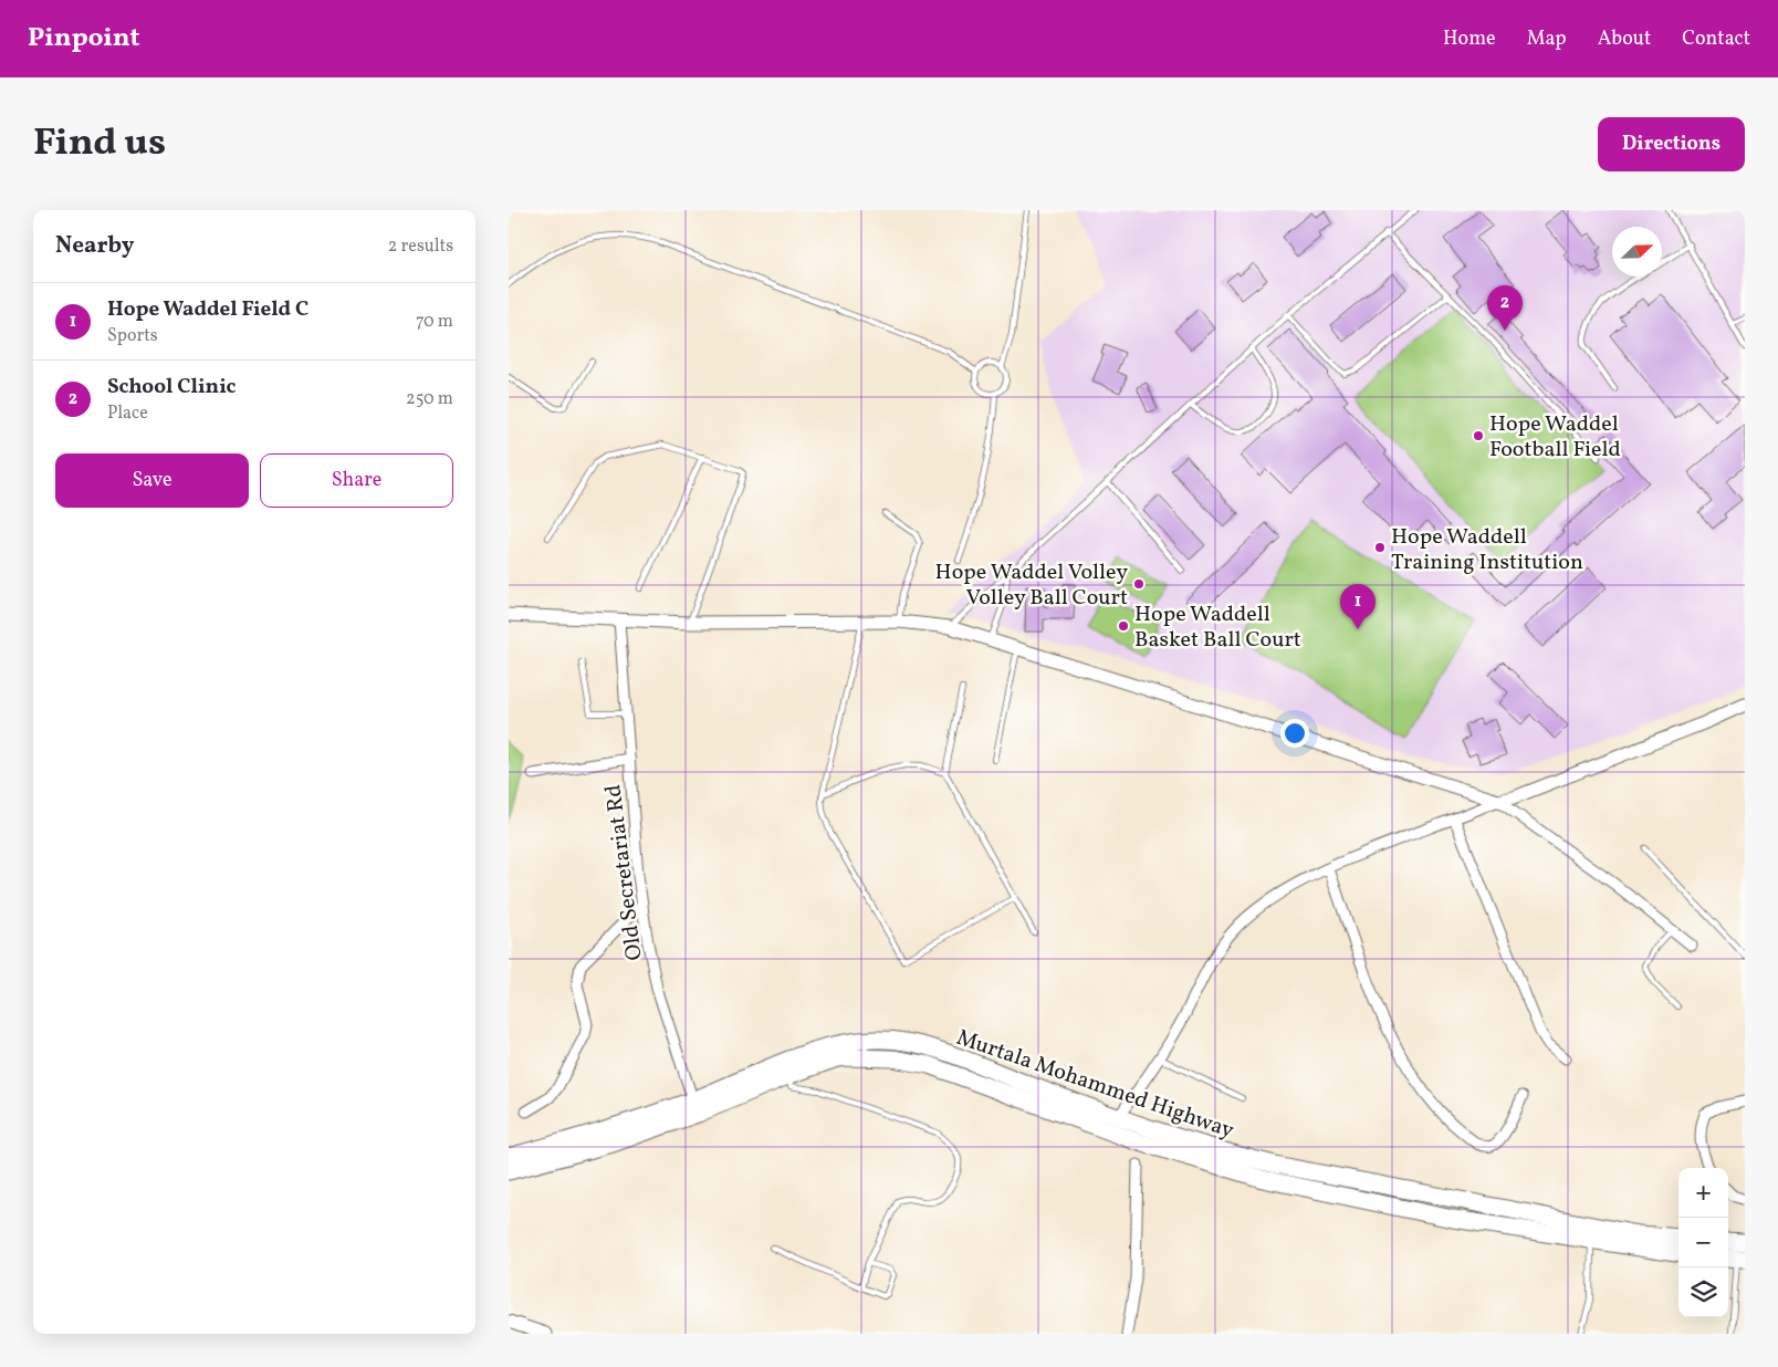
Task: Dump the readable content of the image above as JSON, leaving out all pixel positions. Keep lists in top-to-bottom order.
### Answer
{
  "streets": {
    "highway": ["Murtala Mohammed Highway"],
    "street": ["Old Secretariat Rd"]
  },
  "crossings": [
    ["Old Secretariat Rd", "Murtala Mohammed Highway"]
  ],
  "places": [
    "Hope Waddel Football Field",
    "Hope Waddell Training Institution",
    "Hope Waddel Volley Volley Ball Court",
    "Hope Waddell Basket Ball Court"
  ],
  "north": "top right",
  "page": {
    "header": "Pinpoint",
    "nav": [
      "Home",
      "Map",
      "About",
      "Contact"
    ],
    "title": "Find us",
    "buttons": [
      "Directions",
      ["Save", "Share"]
    ],
    "heading": ["Nearby", "2 results"],
    "list": [
      {
        "mark": "1",
        "name": "Hope Waddel Field C",
        "note": "Sports",
        "value": "70 m"
      },
      {
        "mark": "2",
        "name": "School Clinic",
        "note": "Place",
        "value": "250 m"
      }
    ],
    "pins": ["2", "1"],
    "map_buttons": ["+", "−"]
  }
}
